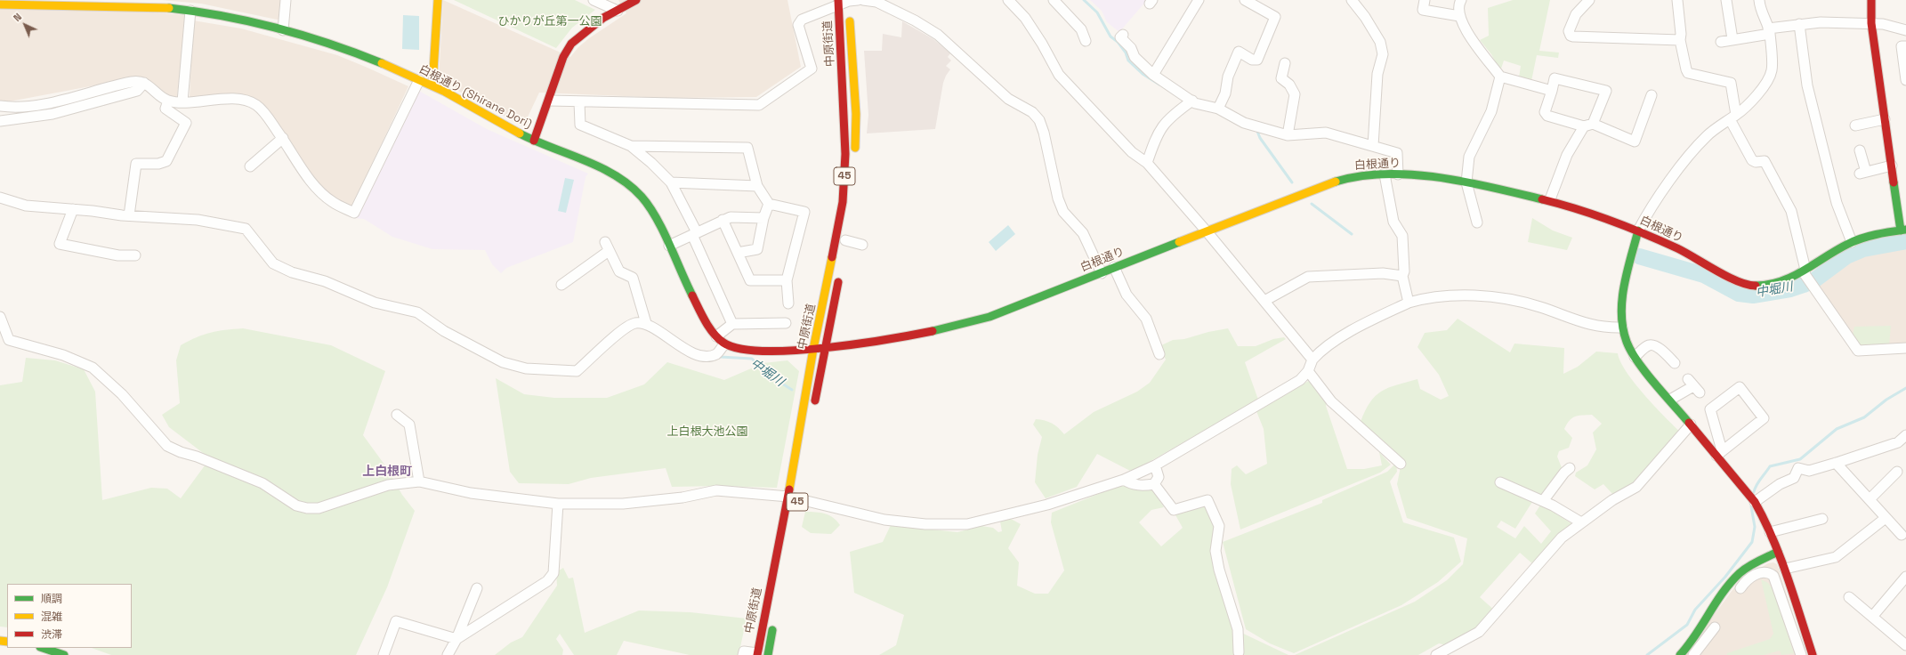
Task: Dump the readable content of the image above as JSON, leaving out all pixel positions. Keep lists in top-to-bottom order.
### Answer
{
  "streets": {
    "street": [
      "中原街道",
      "白根通り (Shirane Dori)",
      "白根通り",
      "45"
    ]
  },
  "crossings": [
    ["中原街道", "白根通り"]
  ],
  "districts": ["上白根町"],
  "water": ["中堀川"],
  "parks": ["ひかりが丘第一公園", "上白根大池公園"],
  "legend": ["順調", "混雑", "渋滞"],
  "north": "top left"
}
